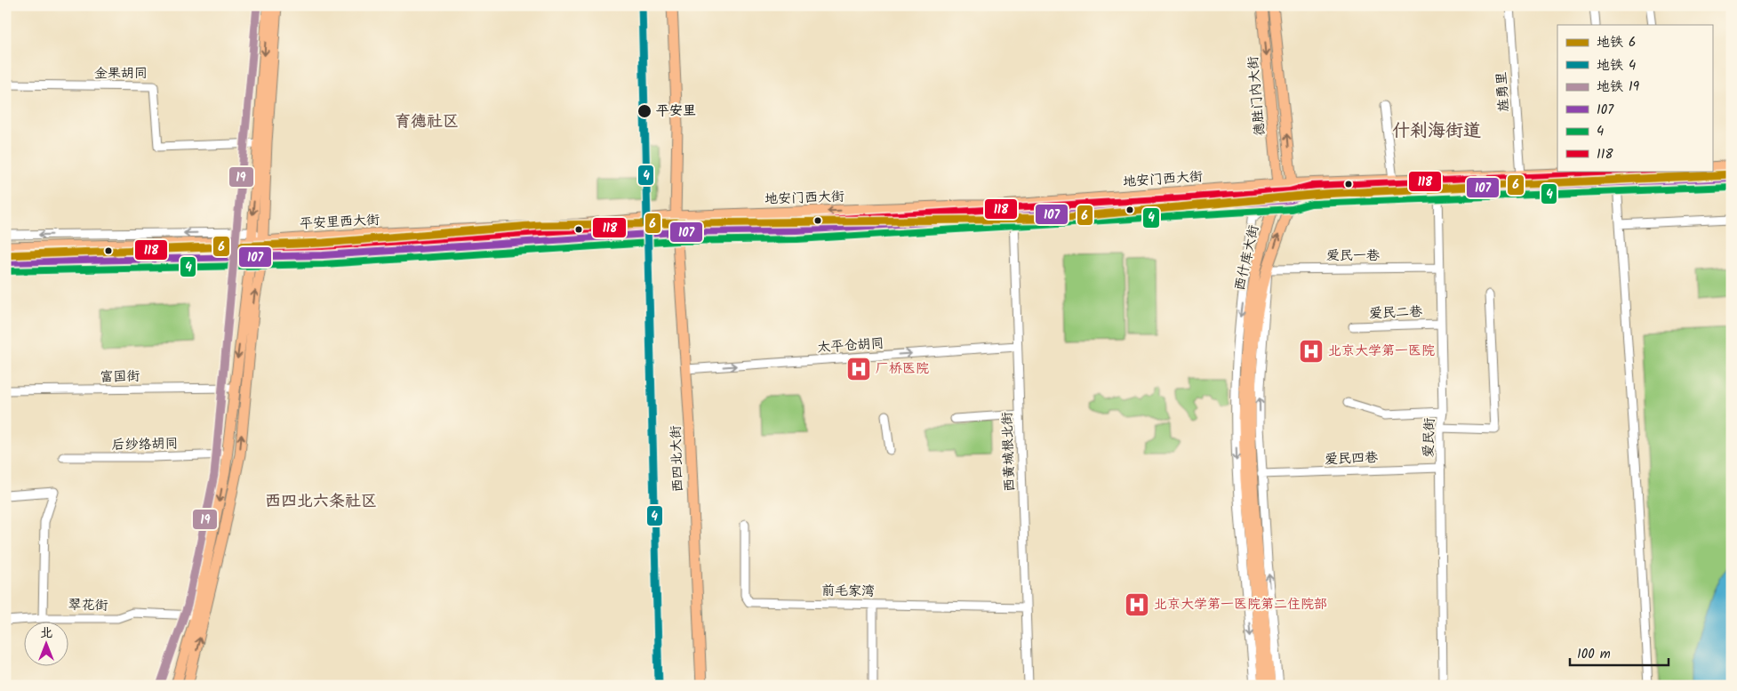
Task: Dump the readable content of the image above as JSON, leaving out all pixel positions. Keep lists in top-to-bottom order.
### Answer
{
  "streets": {
    "main road": [
      "德胜门内大街",
      "地安门西大街",
      "平安里西大街",
      "西什库大街",
      "西四北大街"
    ],
    "street": [
      "金果胡同",
      "旌勇里",
      "爱民一巷",
      "爱民二巷",
      "太平仓胡同",
      "富国街",
      "爱民街",
      "后纱络胡同",
      "西黄城根北街",
      "爱民四巷",
      "前毛家湾",
      "翠花街"
    ]
  },
  "crossings": [
    ["旌勇里", "地安门西大街"],
    ["德胜门内大街", "地安门西大街"],
    ["德胜门内大街", "西什库大街"],
    ["地安门西大街", "平安里西大街"],
    ["地安门西大街", "西什库大街"],
    ["地安门西大街", "爱民街"],
    ["地安门西大街", "西黄城根北街"],
    ["地安门西大街", "西四北大街"],
    ["平安里西大街", "西四北大街"],
    ["爱民一巷", "西什库大街"],
    ["爱民一巷", "爱民街"],
    ["西什库大街", "爱民四巷"],
    ["爱民二巷", "爱民街"],
    ["太平仓胡同", "西黄城根北街"],
    ["太平仓胡同", "西四北大街"],
    ["爱民街", "爱民四巷"],
    ["西黄城根北街", "前毛家湾"]
  ],
  "one_way": ["太平仓胡同"],
  "districts": ["育德社区", "什刹海街道", "西四北六条社区"],
  "places": {
    "other": ["平安里"],
    "hospital": ["北京大学第一医院", "厂桥医院", "北京大学第一医院第二住院部"]
  },
  "lines": [
    "metro line 4",
    "metro line 19",
    "transit line 118",
    "metro line 6",
    "transit line 107",
    "transit line 4"
  ],
  "legend": [
    "地铁 6",
    "地铁 4",
    "地铁 19",
    "107",
    "4",
    "118"
  ],
  "scale_bar": "100 m",
  "north": "top"
}
